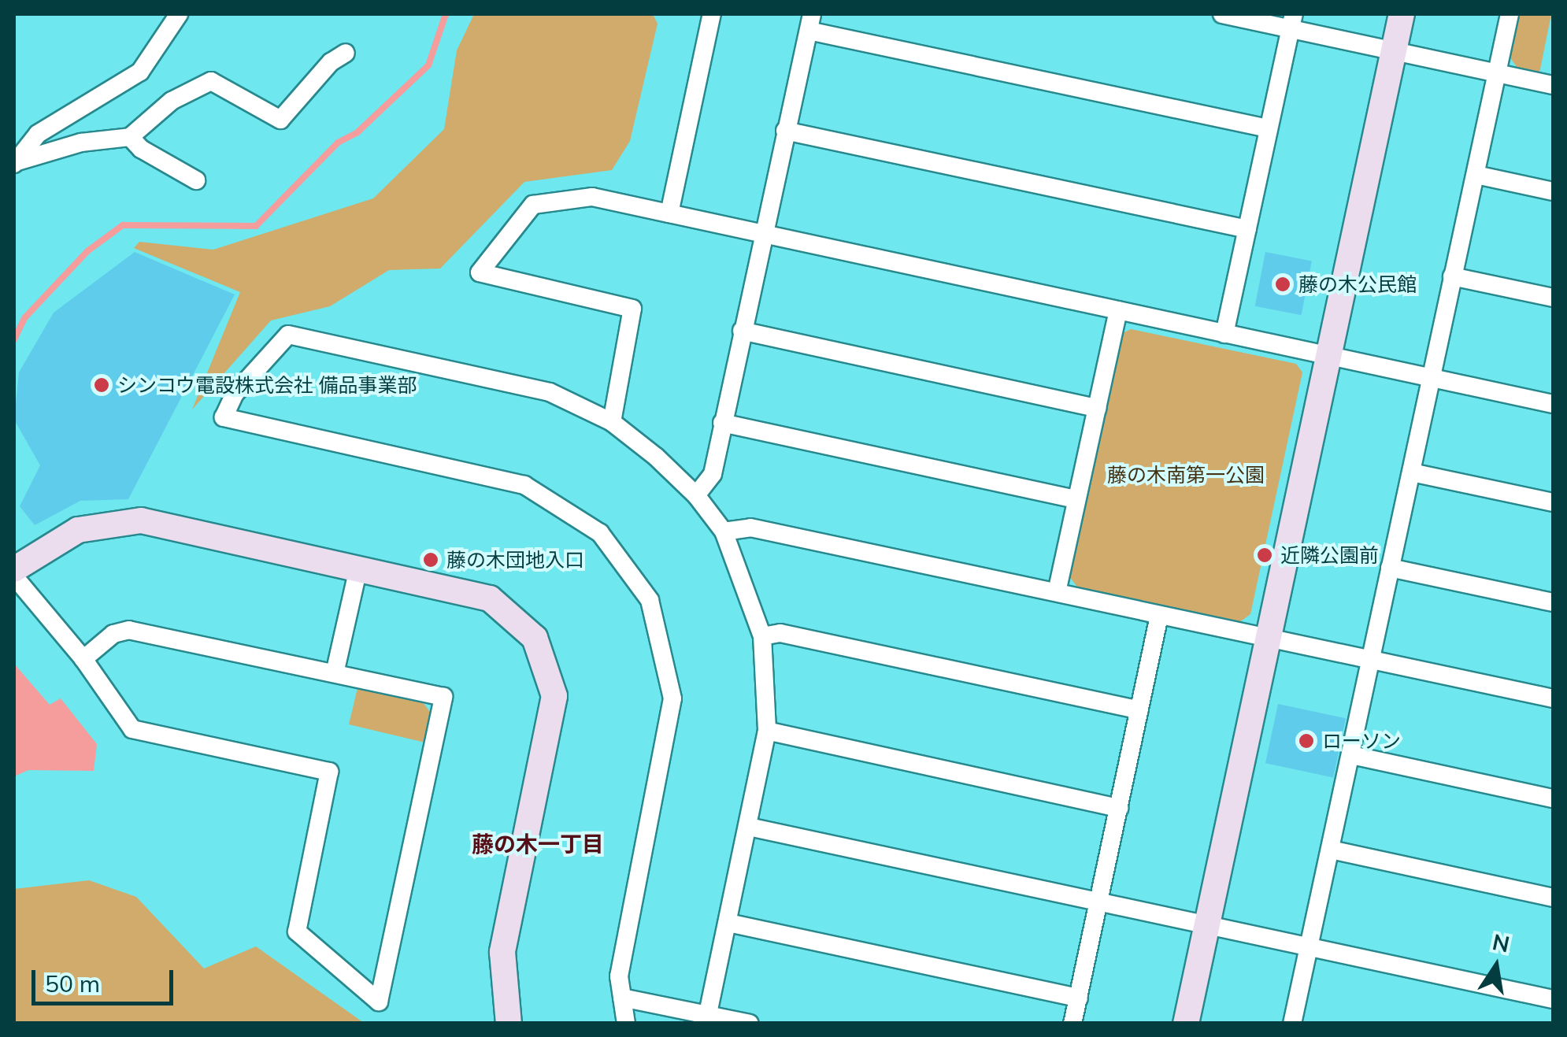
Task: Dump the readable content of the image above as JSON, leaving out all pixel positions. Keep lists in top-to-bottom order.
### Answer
{
  "districts": ["藤の木一丁目"],
  "parks": ["藤の木南第一公園"],
  "places": [
    "藤の木公民館",
    "シンコウ電設株式会社 備品事業部",
    "近隣公園前",
    "藤の木団地入口",
    "ローソン"
  ],
  "scale_bar": "50 m",
  "north": "top"
}
